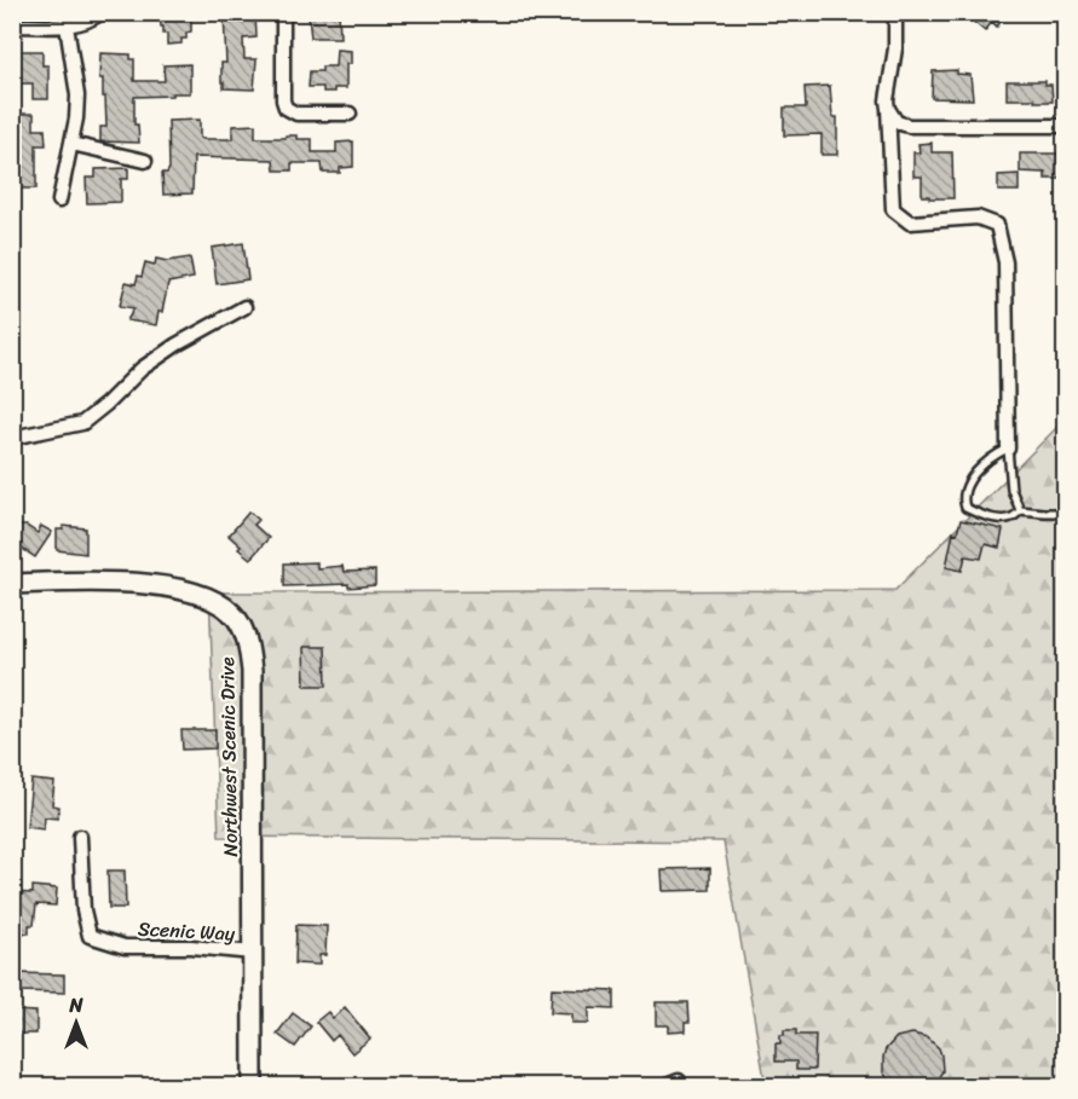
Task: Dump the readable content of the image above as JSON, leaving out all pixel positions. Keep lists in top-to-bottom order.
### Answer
{
  "streets": {
    "street": ["Northwest Scenic Drive", "Scenic Way"]
  },
  "crossings": [
    ["Northwest Scenic Drive", "Scenic Way"]
  ],
  "north": "top"
}
